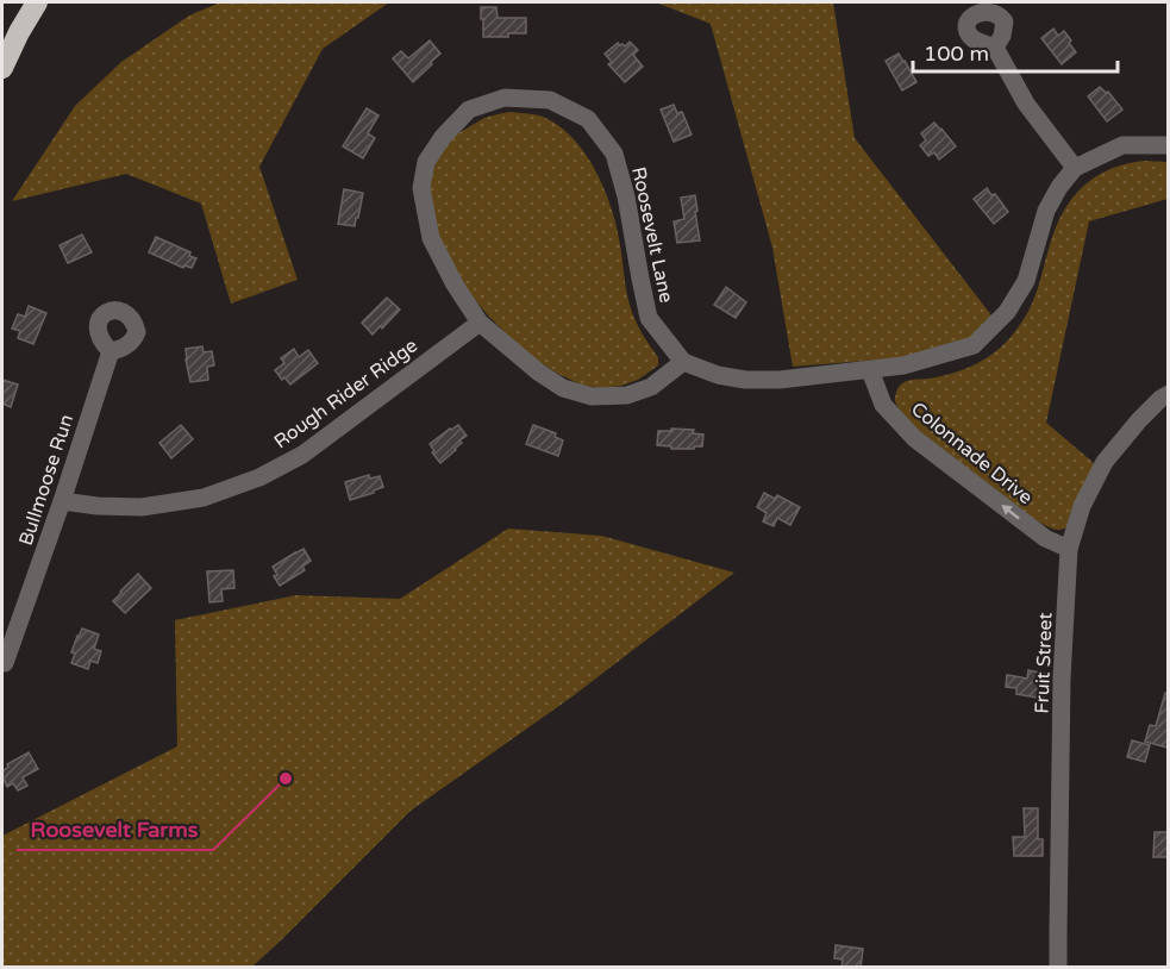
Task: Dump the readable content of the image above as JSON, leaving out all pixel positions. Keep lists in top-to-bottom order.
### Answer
{
  "streets": {
    "street": [
      "Roosevelt Lane",
      "Rough Rider Ridge",
      "Colonnade Drive",
      "Bullmoose Run",
      "Fruit Street"
    ]
  },
  "crossings": [
    ["Roosevelt Lane", "Rough Rider Ridge"],
    ["Rough Rider Ridge", "Bullmoose Run"],
    ["Colonnade Drive", "Fruit Street"]
  ],
  "one_way": ["Colonnade Drive"],
  "places": ["Roosevelt Farms"],
  "scale_bar": "100 m"
}
